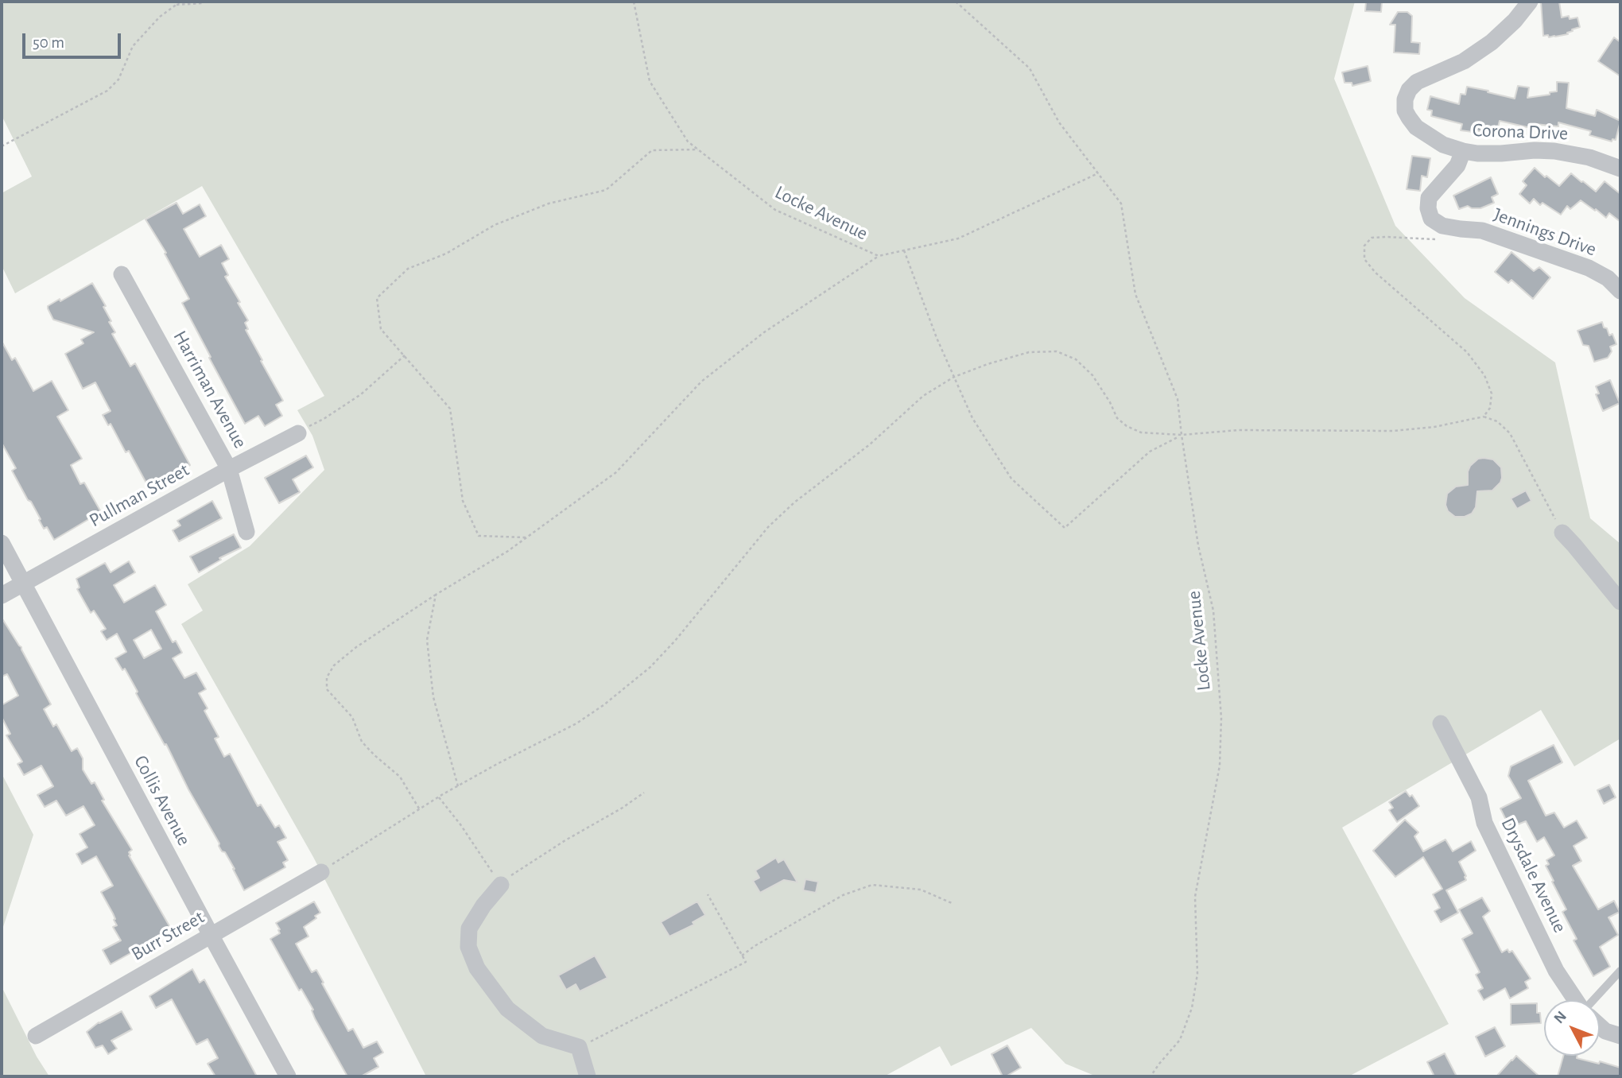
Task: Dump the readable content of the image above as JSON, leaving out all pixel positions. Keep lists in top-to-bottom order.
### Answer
{
  "streets": {
    "street": [
      "Corona Drive",
      "Jennings Drive",
      "Harriman Avenue",
      "Pullman Street",
      "Collis Avenue",
      "Drysdale Avenue",
      "Burr Street"
    ],
    "path": ["Locke Avenue"]
  },
  "crossings": [
    ["Corona Drive", "Jennings Drive"],
    ["Harriman Avenue", "Pullman Street"],
    ["Pullman Street", "Collis Avenue"],
    ["Collis Avenue", "Burr Street"]
  ],
  "scale_bar": "50 m",
  "north": "top left"
}
